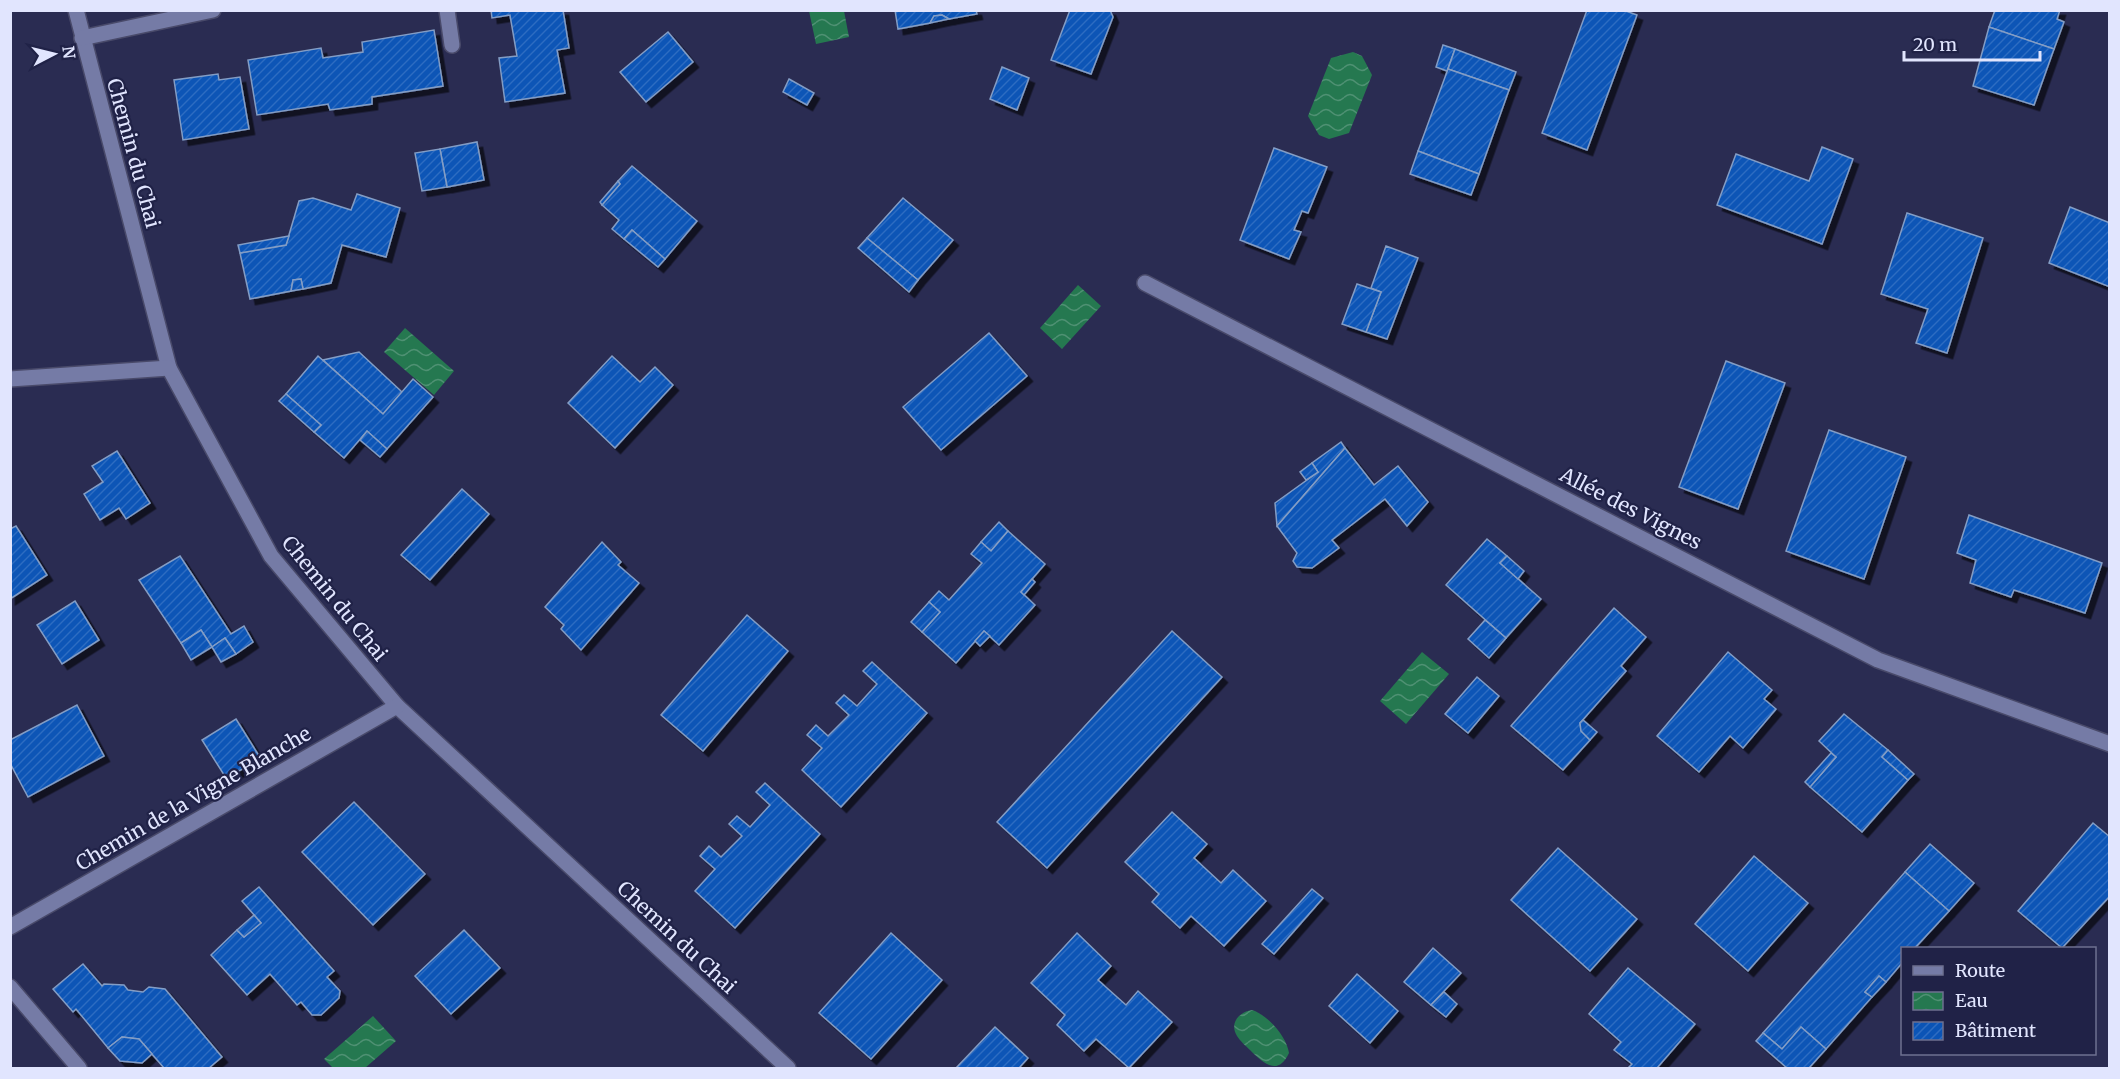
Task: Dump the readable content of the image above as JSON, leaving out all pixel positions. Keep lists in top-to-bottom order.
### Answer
{
  "streets": {
    "street": ["Chemin du Chai", "Allée des Vignes", "Chemin de la Vigne Blanche"]
  },
  "crossings": [
    ["Chemin du Chai", "Chemin de la Vigne Blanche"]
  ],
  "legend": ["Route", "Eau", "Bâtiment"],
  "scale_bar": "20 m",
  "north": "right"
}
